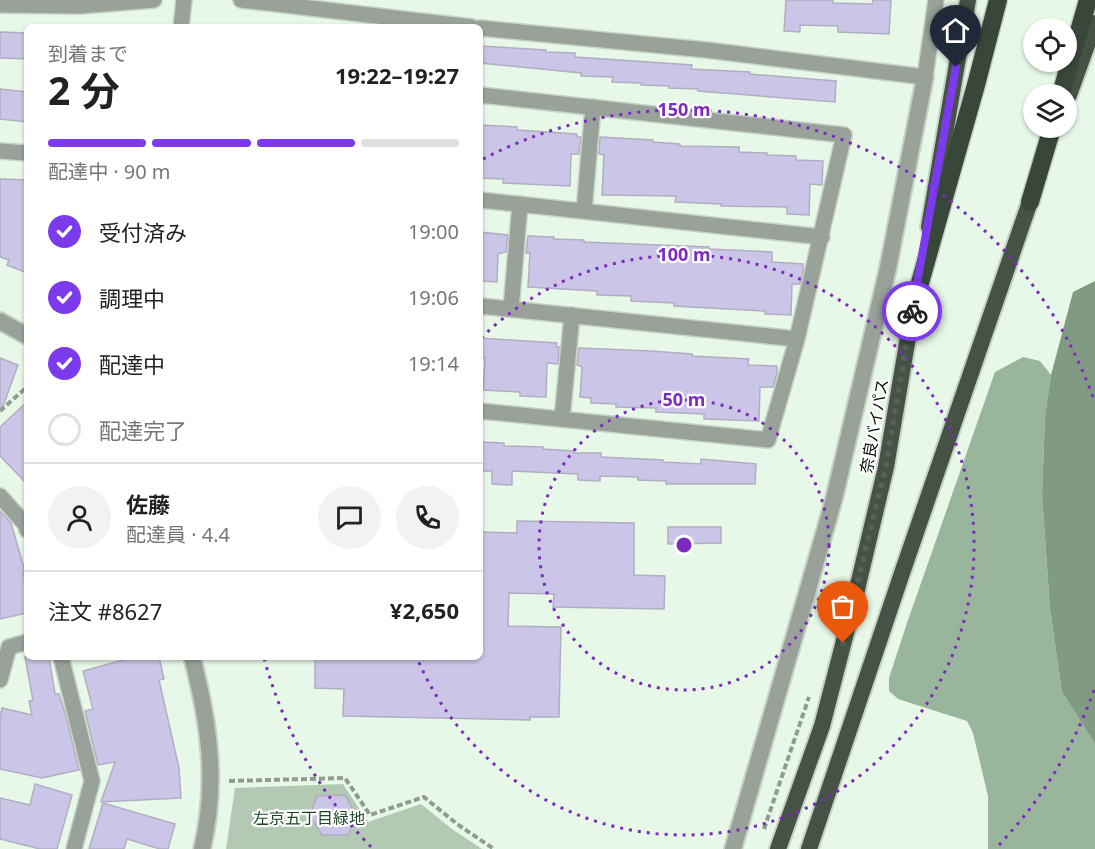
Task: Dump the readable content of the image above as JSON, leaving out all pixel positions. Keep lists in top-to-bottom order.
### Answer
{
  "streets": {
    "highway": ["奈良バイパス"]
  },
  "parks": ["左京五丁目緑地"],
  "page": {
    "heading": ["2 分", "到着まで", "19:22–19:27"],
    "panel": [
      "佐藤",
      "配達員 · 4.4",
      "注文 #8627",
      "¥2,650"
    ],
    "bar": "配達中 · 90 m",
    "list": [
      ["受付済み", "19:00"],
      ["調理中", "19:06"],
      ["配達中", "19:14"],
      "配達完了"
    ]
  },
  "rings": ["150 m", "100 m", "50 m"]
}
